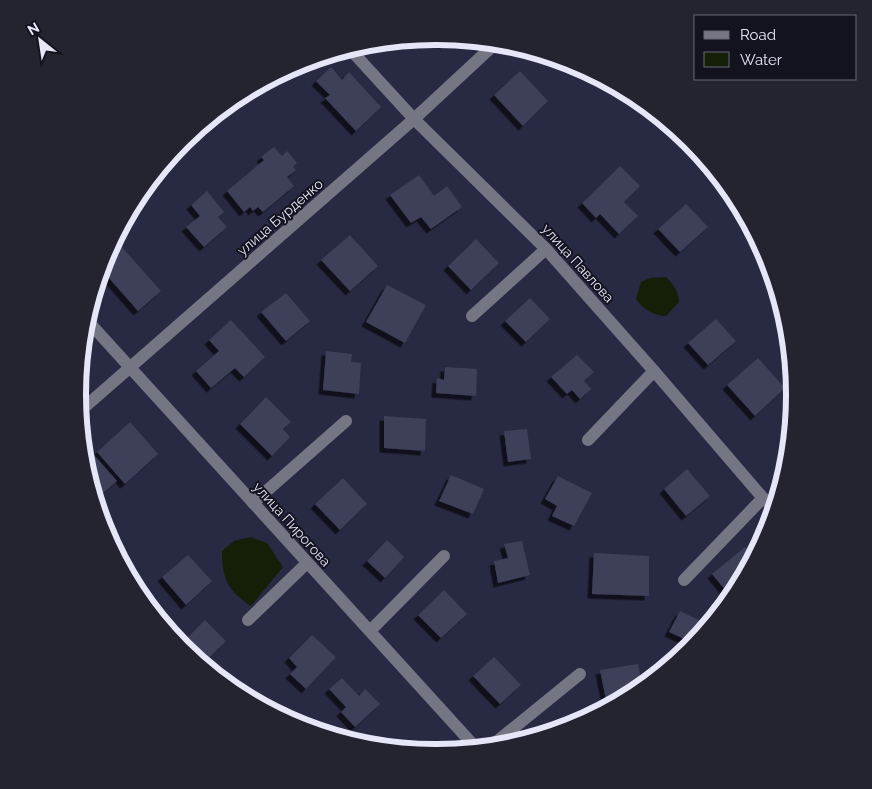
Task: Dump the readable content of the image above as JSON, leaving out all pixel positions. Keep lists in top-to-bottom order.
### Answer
{
  "streets": {
    "street": ["улица Бурденко", "улица Павлова", "улица Пирогова"]
  },
  "crossings": [
    ["улица Бурденко", "улица Павлова"],
    ["улица Бурденко", "улица Пирогова"]
  ],
  "legend": ["Road", "Water"],
  "north": "top left"
}
